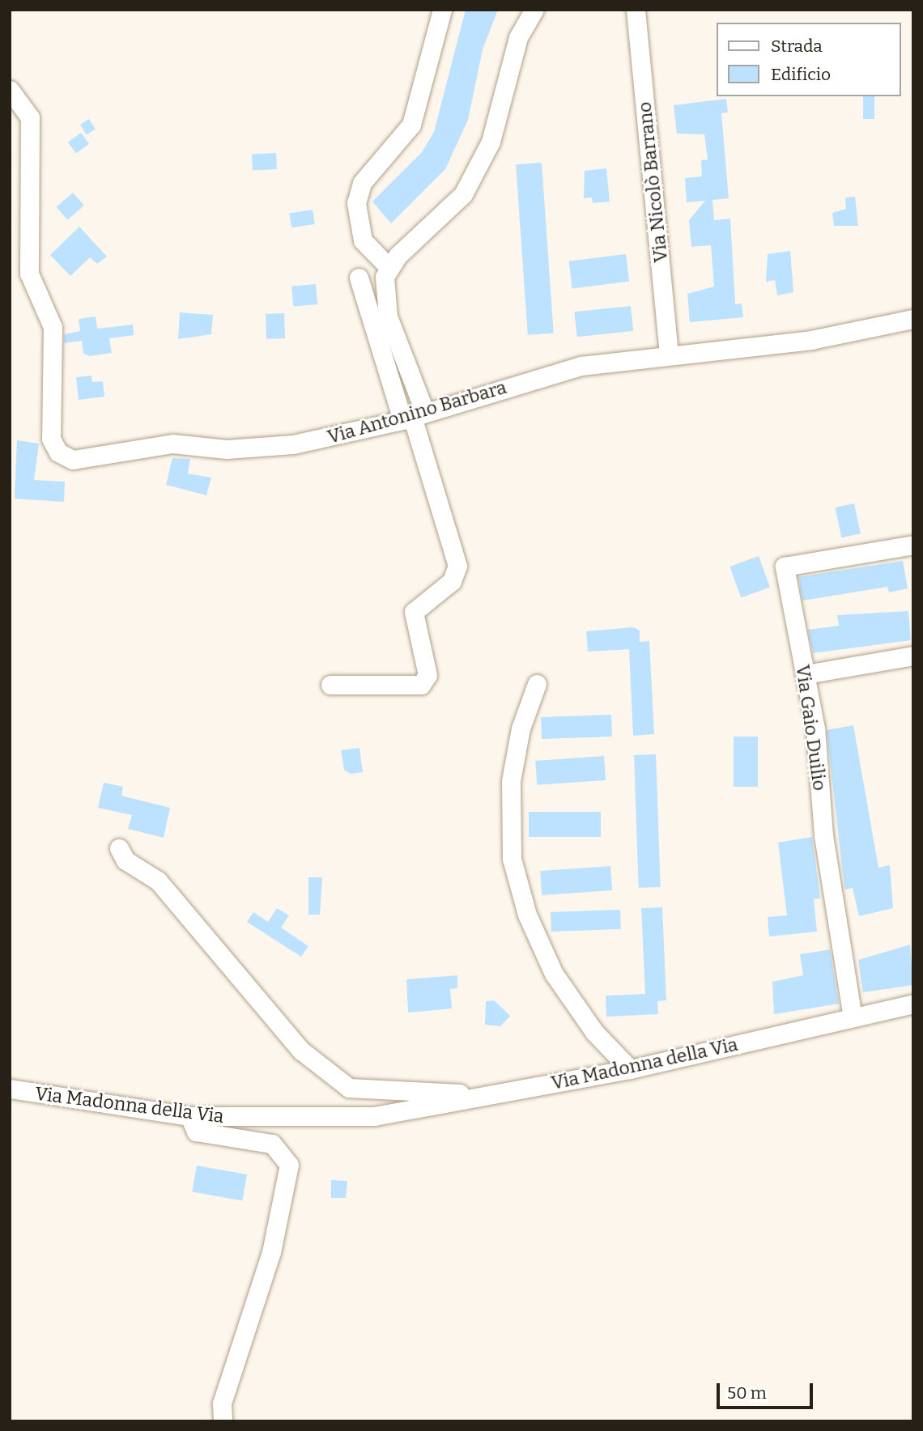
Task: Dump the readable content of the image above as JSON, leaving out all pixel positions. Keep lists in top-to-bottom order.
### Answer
{
  "streets": {
    "street": [
      "Via Nicolò Barrano",
      "Via Antonino Barbara",
      "Via Gaio Duilio",
      "Via Madonna della Via"
    ]
  },
  "crossings": [
    ["Via Nicolò Barrano", "Via Antonino Barbara"],
    ["Via Gaio Duilio", "Via Madonna della Via"]
  ],
  "legend": ["Strada", "Edificio"],
  "scale_bar": "50 m"
}
